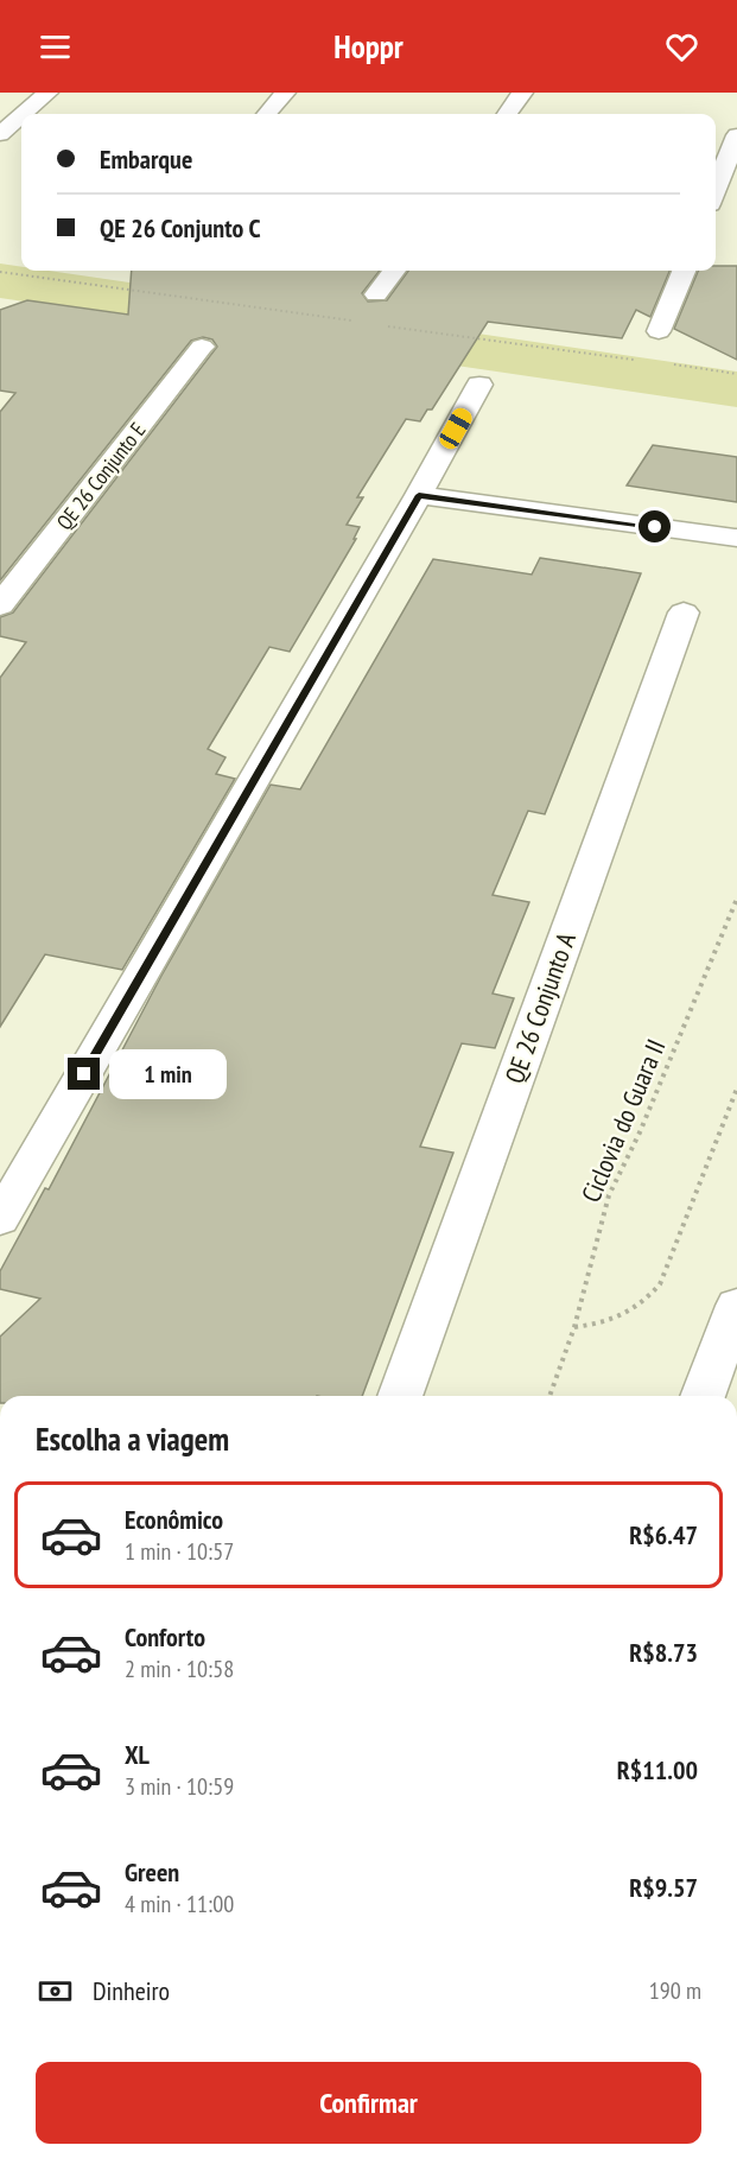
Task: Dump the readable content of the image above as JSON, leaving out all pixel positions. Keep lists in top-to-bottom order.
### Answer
{
  "streets": {
    "street": ["QE 26 Conjunto E", "QE 26 Conjunto A"],
    "path": ["Ciclovia do Guara II"]
  },
  "page": {
    "header": "Hoppr",
    "banner": ["Embarque", "QE 26 Conjunto C"],
    "bubble": "1 min",
    "heading": "Escolha a viagem",
    "list": [
      {
        "name": "Econômico",
        "note": "1 min · 10:57",
        "value": "R$6.47"
      },
      {
        "name": "Conforto",
        "note": "2 min · 10:58",
        "value": "R$8.73"
      },
      {
        "name": "XL",
        "note": "3 min · 10:59",
        "value": "R$11.00"
      },
      {
        "name": "Green",
        "note": "4 min · 11:00",
        "value": "R$9.57"
      }
    ],
    "pay": ["Dinheiro", "190 m"],
    "buttons": "Confirmar"
  }
}
